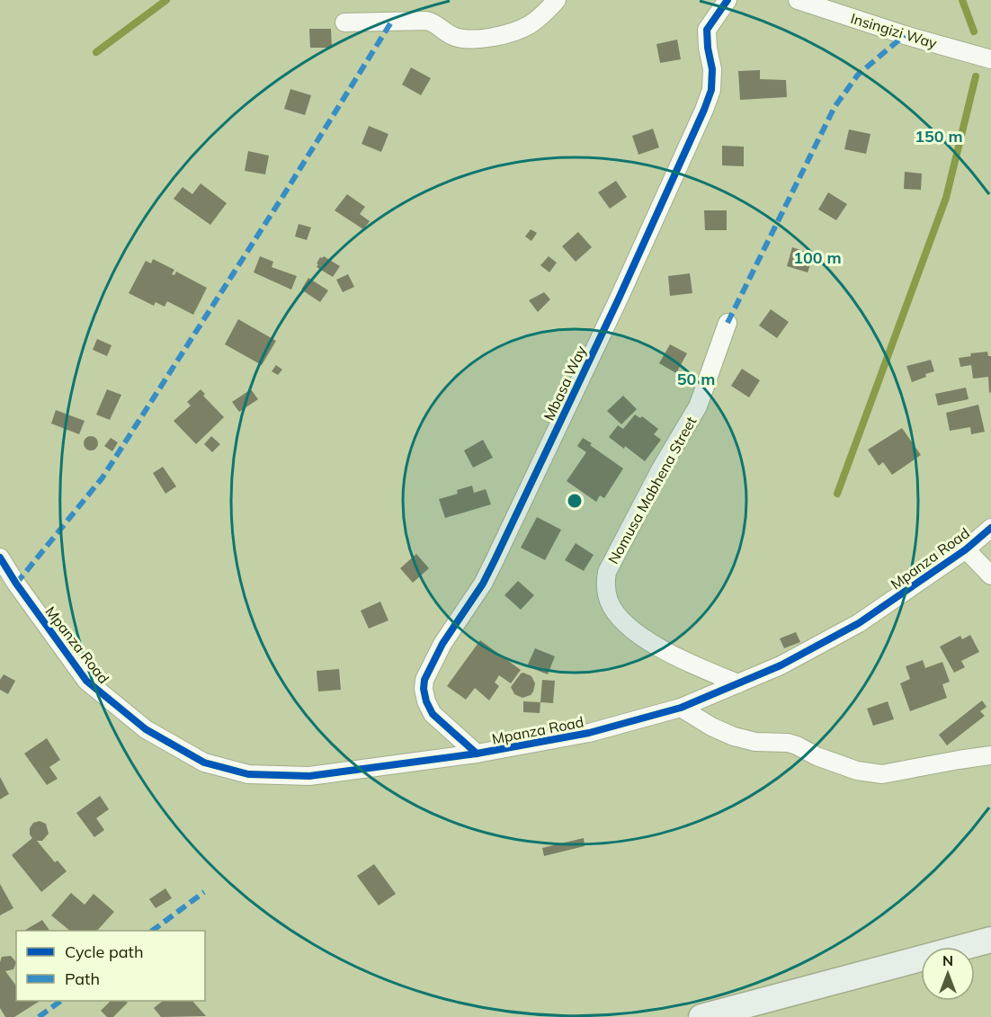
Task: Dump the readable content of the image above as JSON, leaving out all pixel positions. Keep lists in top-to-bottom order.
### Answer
{
  "streets": {
    "street": [
      "Insingizi Way",
      "Mbasa Way",
      "Nomusa Mabhena Street",
      "Mpanza Road"
    ]
  },
  "crossings": [
    ["Mbasa Way", "Mpanza Road"],
    ["Nomusa Mabhena Street", "Mpanza Road"]
  ],
  "legend": ["Cycle path", "Path"],
  "north": "top",
  "rings": ["150 m", "100 m", "50 m"]
}
